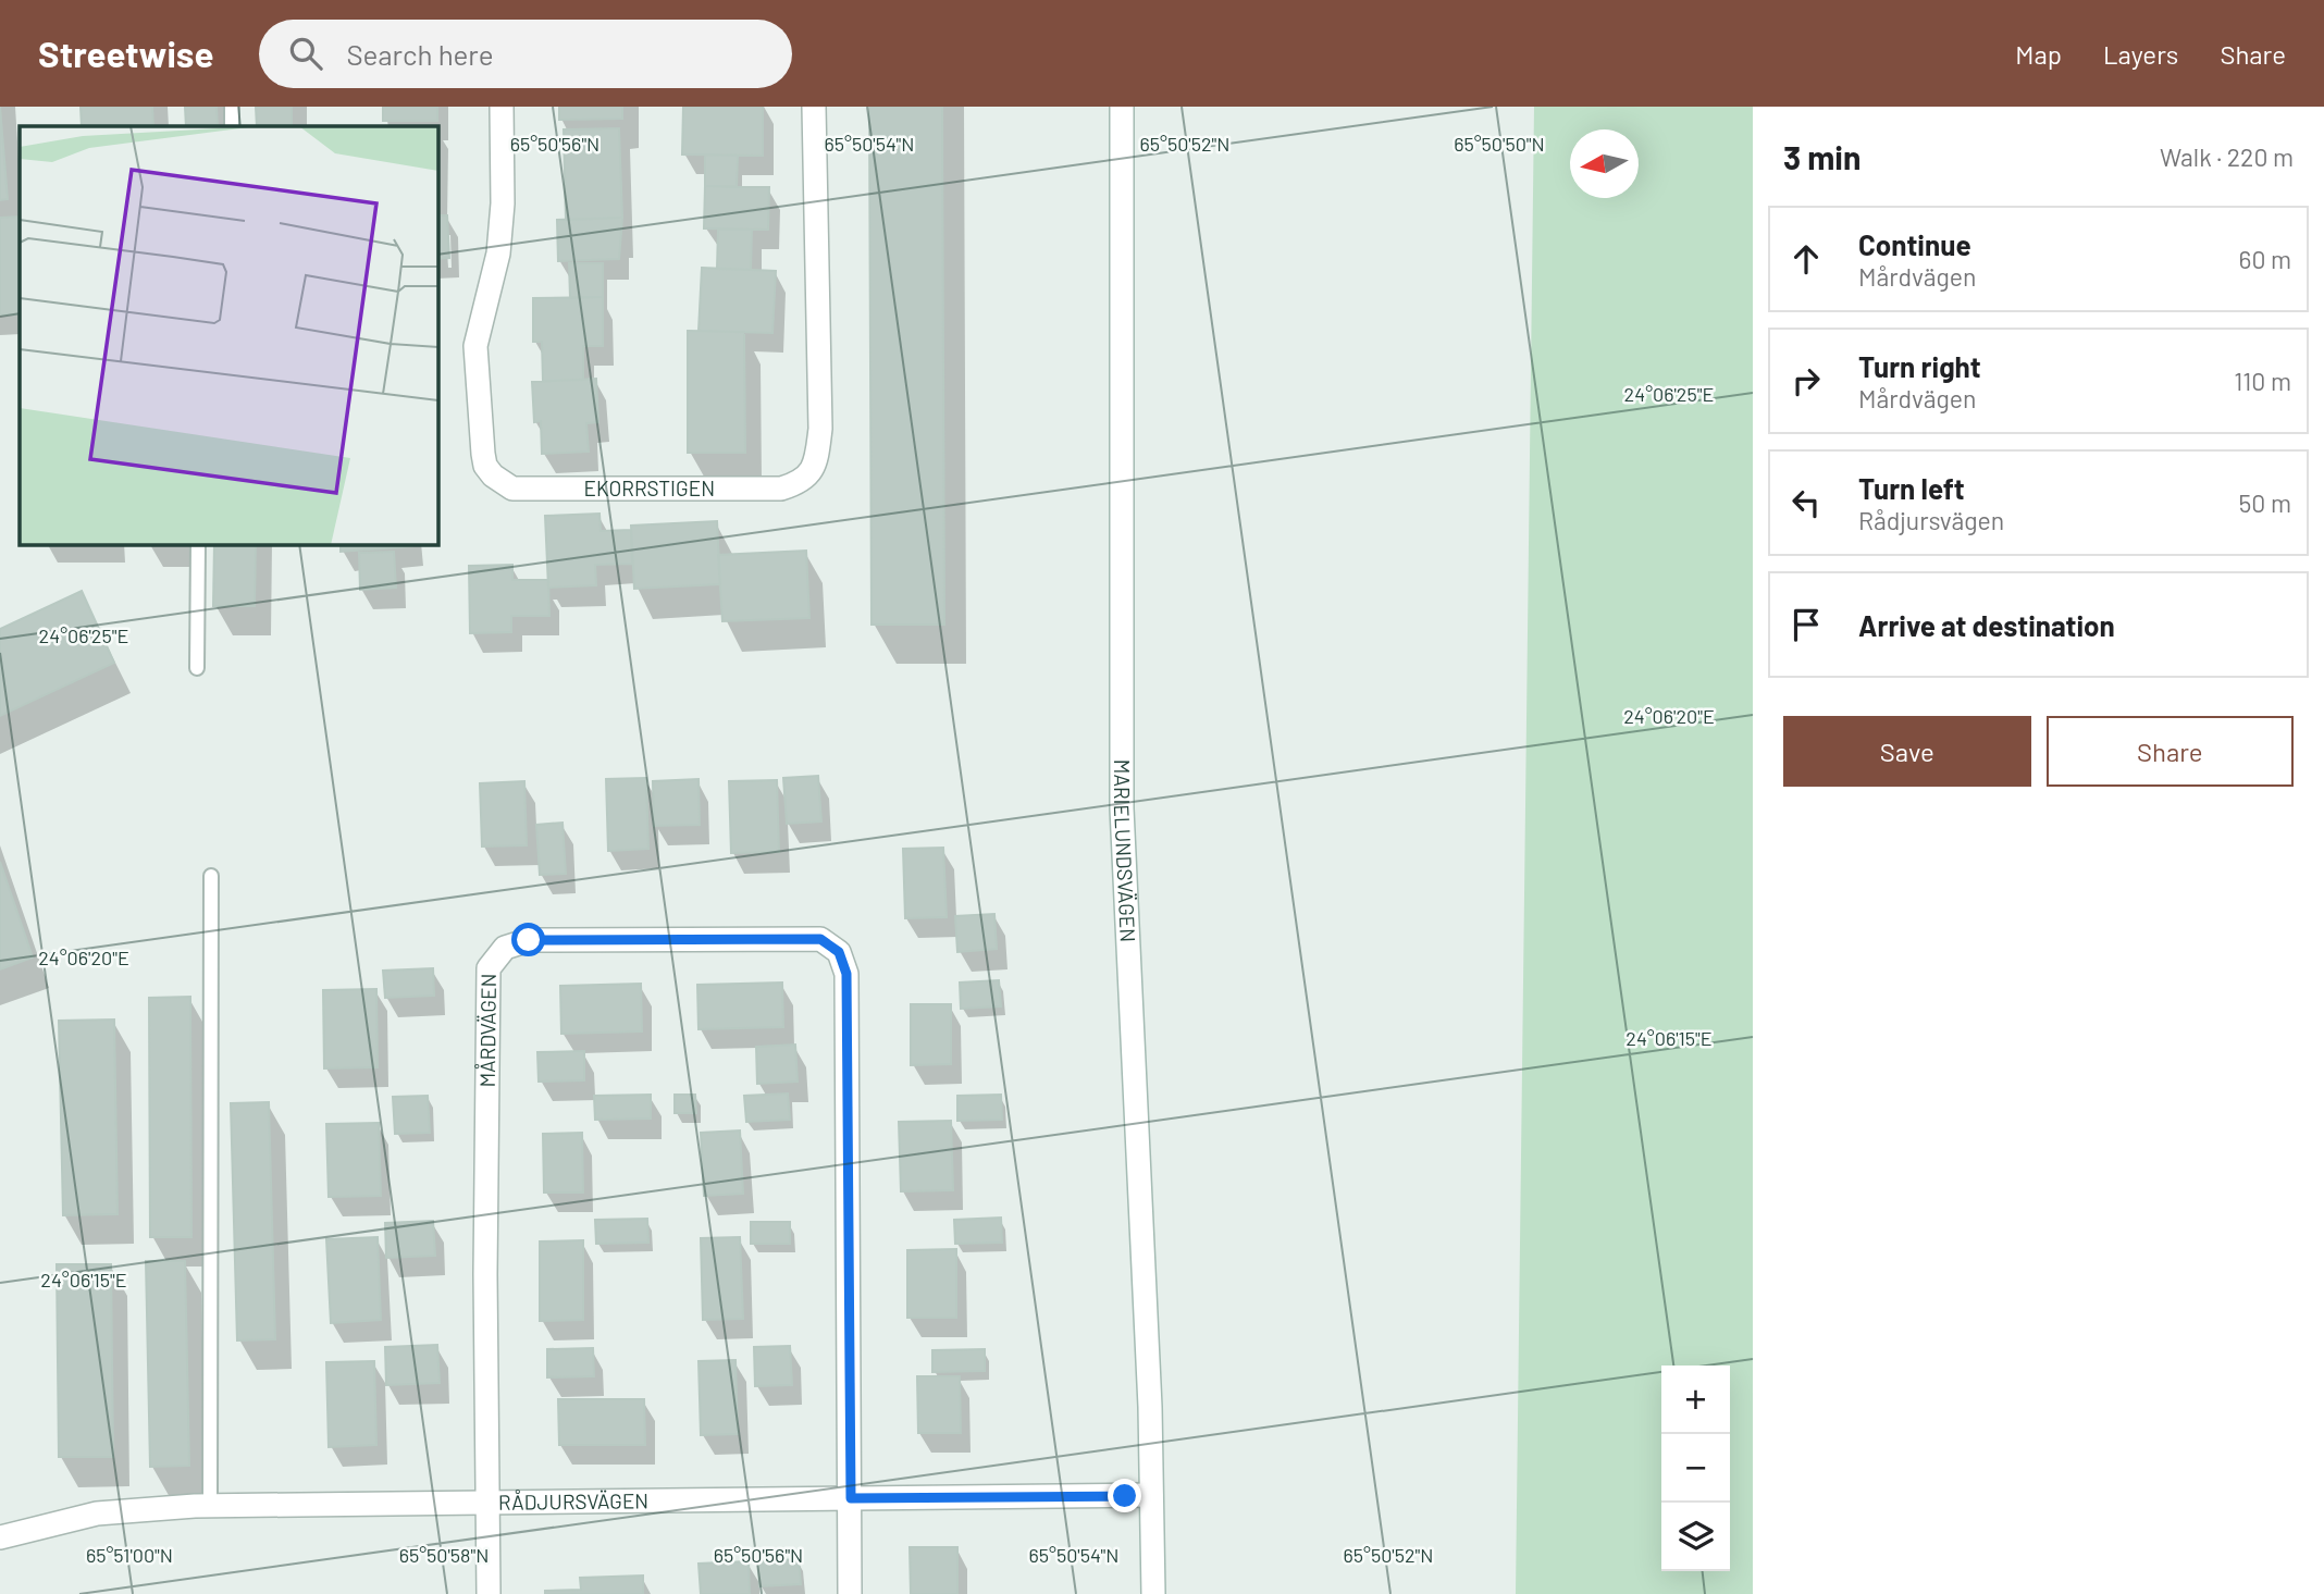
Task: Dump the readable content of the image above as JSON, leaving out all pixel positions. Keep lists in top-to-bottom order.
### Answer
{
  "streets": {
    "street": [
      "EKORRSTIGEN",
      "MARIELUNDSVÄGEN",
      "MÅRDVÄGEN",
      "RÅDJURSVÄGEN"
    ]
  },
  "crossings": [
    ["MARIELUNDSVÄGEN", "RÅDJURSVÄGEN"],
    ["MÅRDVÄGEN", "RÅDJURSVÄGEN"]
  ],
  "north": "left",
  "page": {
    "header": "Streetwise",
    "search": "Search here",
    "nav": ["Map", "Layers", "Share"],
    "heading": ["3 min", "Walk · 220 m"],
    "list": [
      ["Continue", "Mårdvägen", "60 m"],
      ["Turn right", "Mårdvägen", "110 m"],
      ["Turn left", "Rådjursvägen", "50 m"],
      "Arrive at destination"
    ],
    "buttons": ["Save", "Share"],
    "map_buttons": ["+", "−"]
  },
  "coordinates": [
    "65°50'56\"N",
    "65°50'54\"N",
    "65°50'52\"N",
    "65°50'50\"N",
    "24°06'25\"E",
    "24°06'20\"E",
    "24°06'15\"E",
    "65°51'00\"N",
    "65°50'58\"N"
  ]
}
